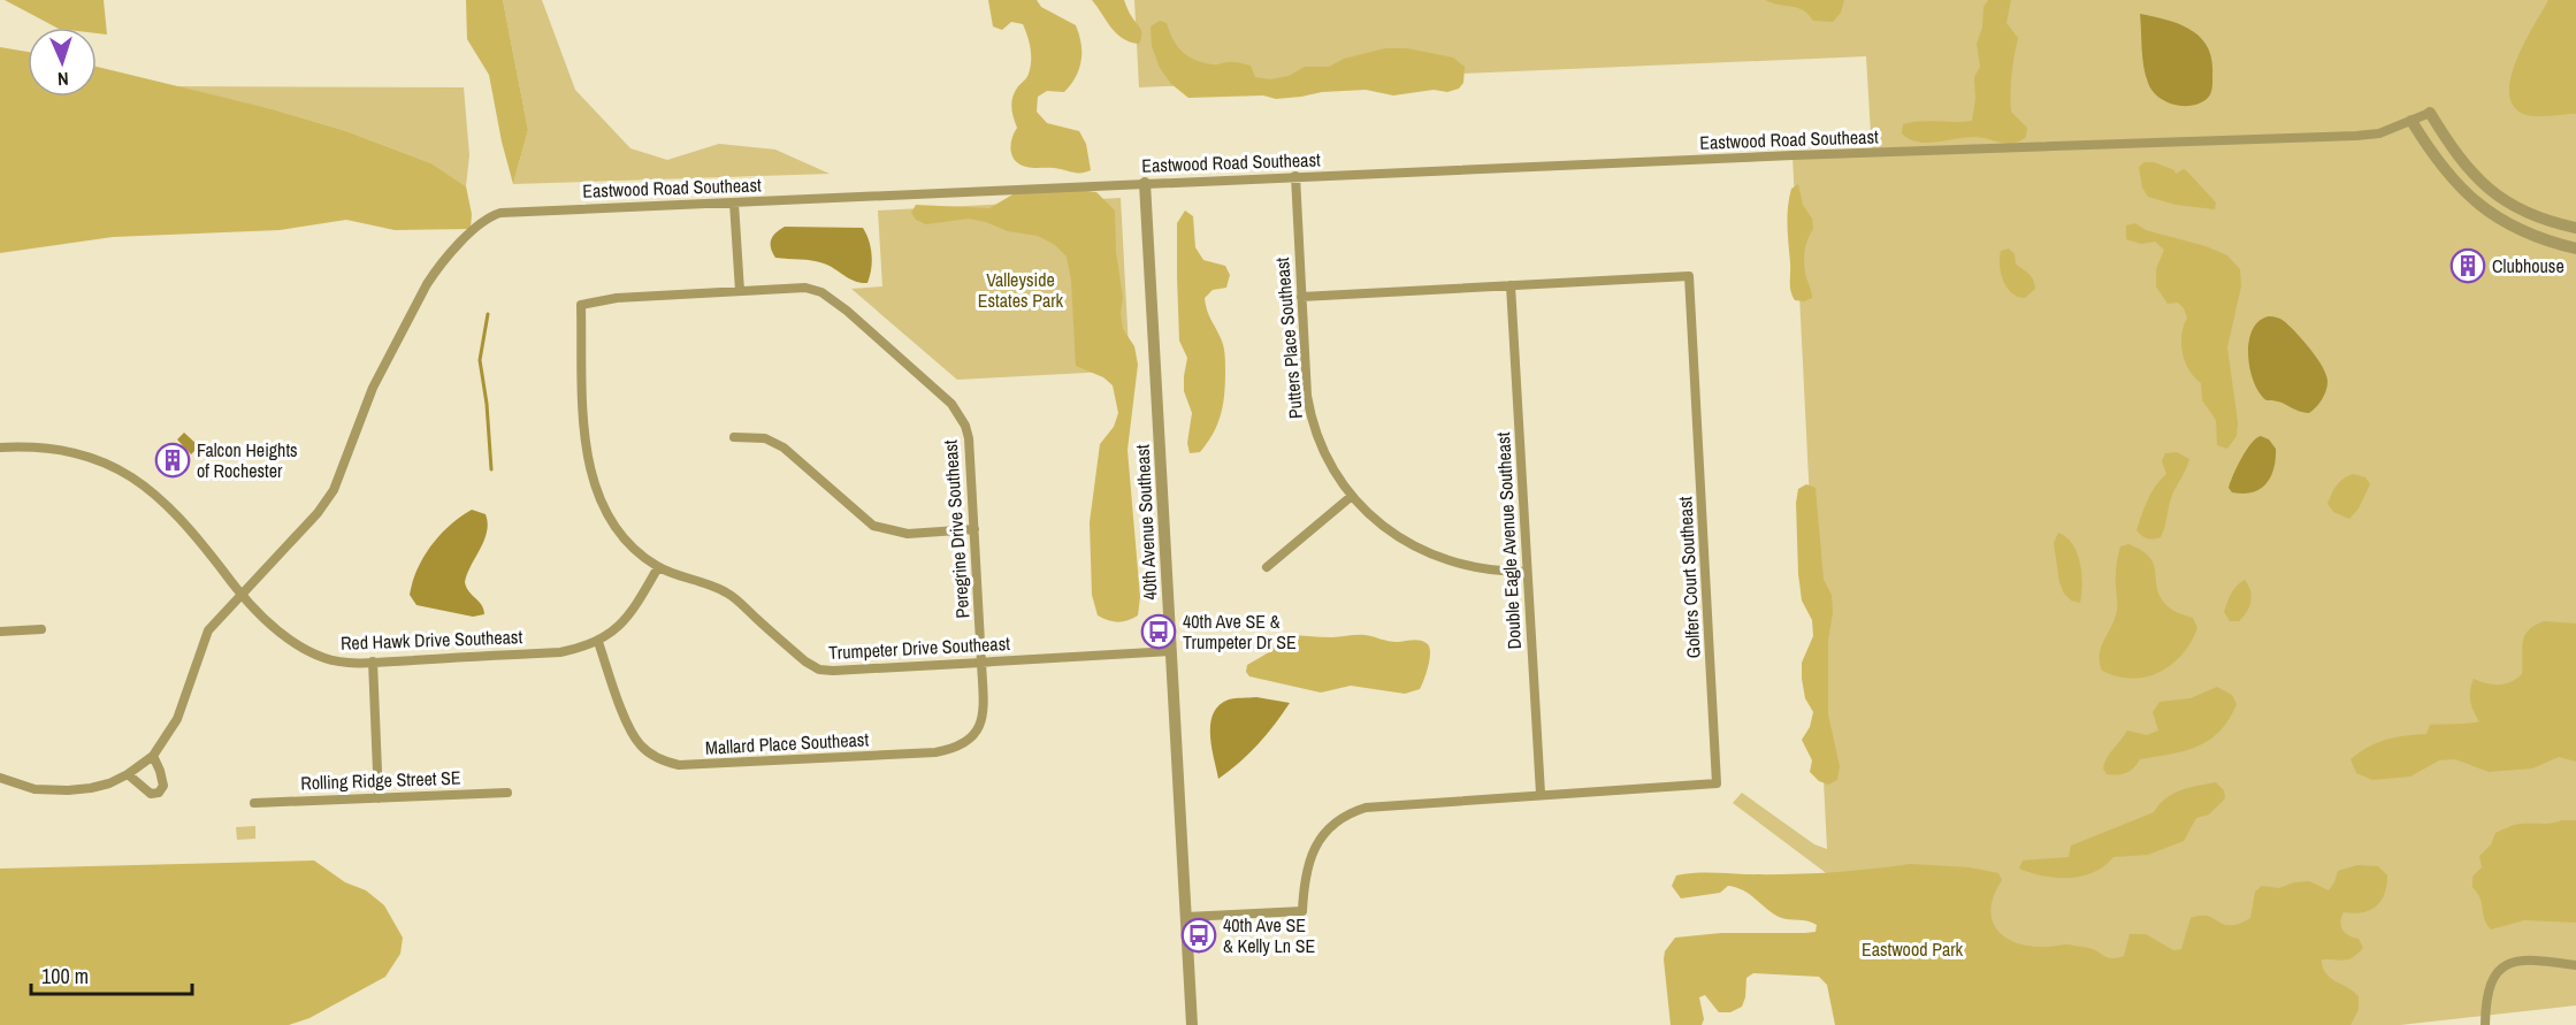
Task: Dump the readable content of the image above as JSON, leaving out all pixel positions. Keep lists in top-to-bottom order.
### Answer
{
  "streets": {
    "street": [
      "Eastwood Road Southeast",
      "Putters Place Southeast",
      "40th Avenue Southeast",
      "Peregrine Drive Southeast",
      "Double Eagle Avenue Southeast",
      "Golfers Court Southeast",
      "Red Hawk Drive Southeast",
      "Trumpeter Drive Southeast",
      "Mallard Place Southeast",
      "Rolling Ridge Street SE"
    ]
  },
  "crossings": [
    ["Eastwood Road Southeast", "Putters Place Southeast"],
    ["Eastwood Road Southeast", "40th Avenue Southeast"],
    ["Eastwood Road Southeast", "Red Hawk Drive Southeast"],
    ["Putters Place Southeast", "Double Eagle Avenue Southeast"],
    ["Putters Place Southeast", "Golfers Court Southeast"],
    ["40th Avenue Southeast", "Golfers Court Southeast"],
    ["40th Avenue Southeast", "Trumpeter Drive Southeast"],
    ["Peregrine Drive Southeast", "Trumpeter Drive Southeast"],
    ["Peregrine Drive Southeast", "Mallard Place Southeast"],
    ["Double Eagle Avenue Southeast", "Golfers Court Southeast"],
    ["Red Hawk Drive Southeast", "Trumpeter Drive Southeast"],
    ["Red Hawk Drive Southeast", "Mallard Place Southeast"],
    ["Trumpeter Drive Southeast", "Mallard Place Southeast"]
  ],
  "parks": ["Valleyside Estates Park", "Eastwood Park"],
  "places": {
    "building": ["Clubhouse", "Falcon Heights of Rochester"],
    "bus stop": ["40th Ave SE & Trumpeter Dr SE", "40th Ave SE & Kelly Ln SE"]
  },
  "scale_bar": "100 m",
  "north": "bottom"
}
